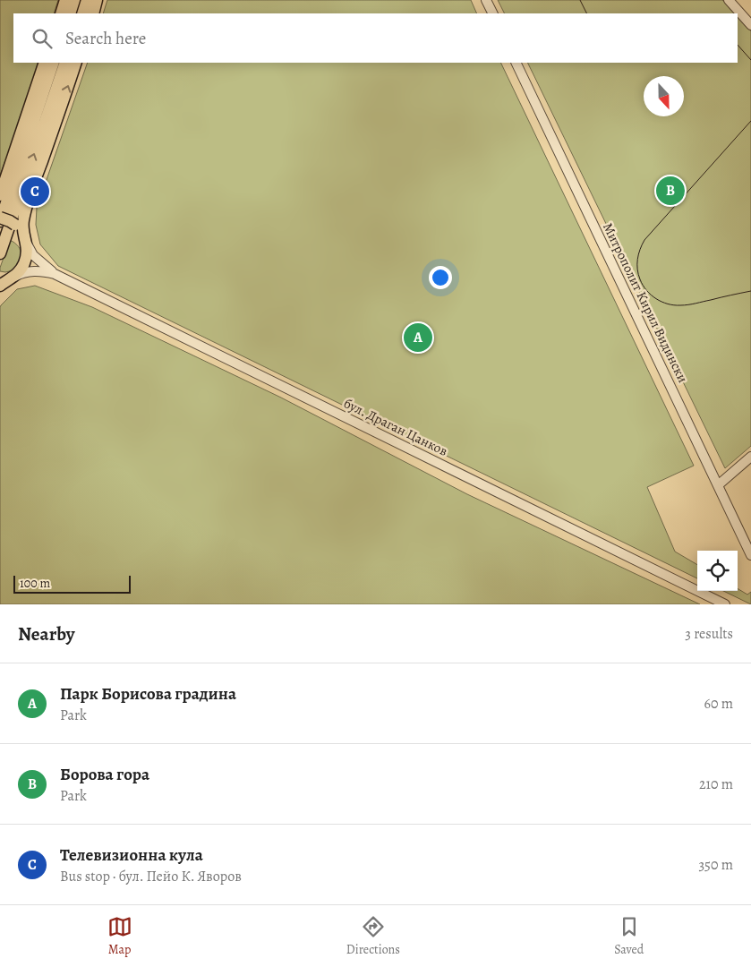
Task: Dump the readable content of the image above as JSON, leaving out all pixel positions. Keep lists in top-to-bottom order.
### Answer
{
  "streets": {
    "street": ["Митрополит Кирил Видински", "бул. Драган Цанков"]
  },
  "scale_bar": "100 m",
  "north": "bottom",
  "page": {
    "search": "Search here",
    "pins": ["B", "C", "A"],
    "scale": "100 m",
    "heading": ["Nearby", "3 results"],
    "list": [
      {
        "mark": "A",
        "name": "Парк Борисова градина",
        "note": "Park",
        "value": "60 m"
      },
      {
        "mark": "B",
        "name": "Борова гора",
        "note": "Park",
        "value": "210 m"
      },
      {
        "mark": "C",
        "name": "Телевизионна кула",
        "note": "Bus stop · бул. Пейо К. Яворов",
        "value": "350 m"
      }
    ],
    "nav": ["Map", "Directions", "Saved"]
  }
}
